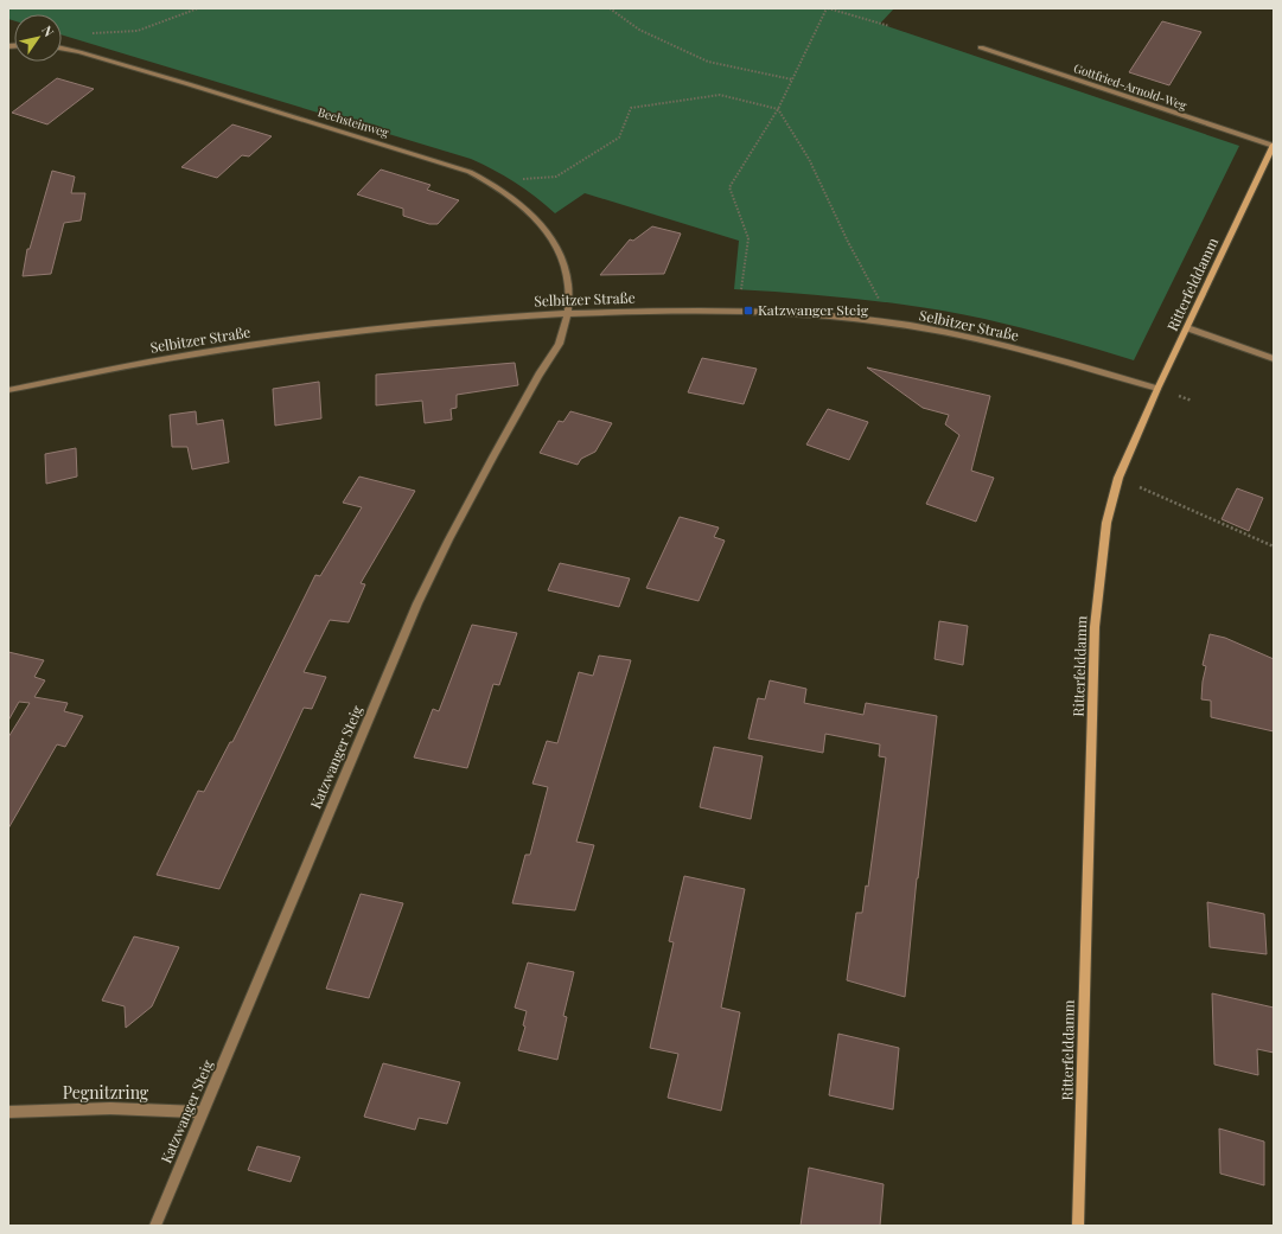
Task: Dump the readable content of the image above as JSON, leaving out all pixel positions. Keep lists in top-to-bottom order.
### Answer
{
  "streets": {
    "main road": ["Ritterfelddamm"],
    "street": [
      "Gottfried-Arnold-Weg",
      "Bechsteinweg",
      "Selbitzer Straße",
      "Katzwanger Steig",
      "Pegnitzring"
    ]
  },
  "crossings": [
    ["Gottfried-Arnold-Weg", "Ritterfelddamm"],
    ["Bechsteinweg", "Selbitzer Straße"],
    ["Bechsteinweg", "Katzwanger Steig"],
    ["Ritterfelddamm", "Selbitzer Straße"],
    ["Selbitzer Straße", "Katzwanger Steig"],
    ["Katzwanger Steig", "Pegnitzring"]
  ],
  "places": {
    "transit": ["Katzwanger Steig"]
  },
  "north": "top right"
}
